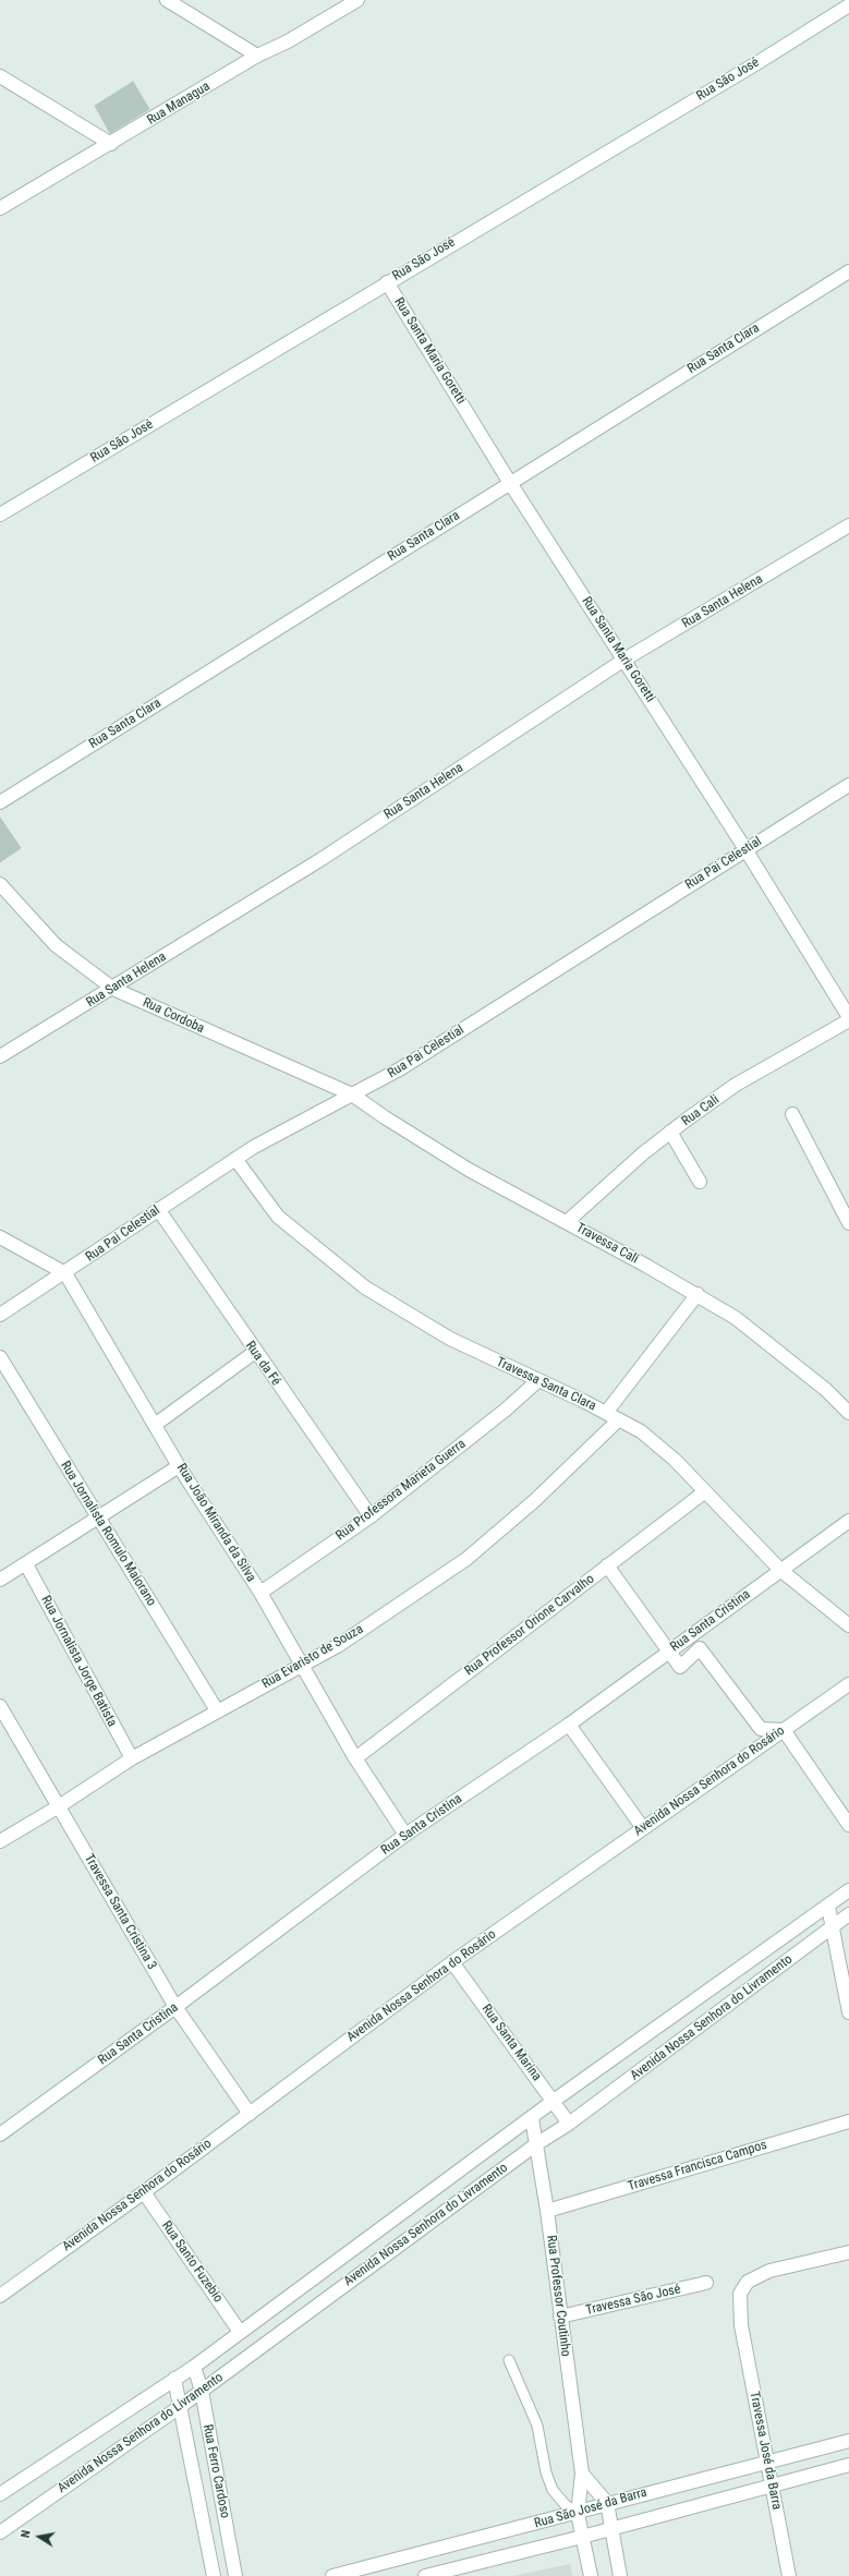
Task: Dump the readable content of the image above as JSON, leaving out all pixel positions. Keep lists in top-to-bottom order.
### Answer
{
  "streets": {
    "street": [
      "Rua São José",
      "Rua Managua",
      "Rua Santa Clara",
      "Rua Santa Maria Goretti",
      "Rua Santa Helena",
      "Rua Pai Celestial",
      "Rua Cordoba",
      "Rua Cali",
      "Travessa Cali",
      "Rua da Fé",
      "Travessa Santa Clara",
      "Rua Professora Marieta Guerra",
      "Rua João Miranda da Silva",
      "Rua Jornalista Romulo Maiorano",
      "Rua Santa Cristina",
      "Rua Professor Orione Carvalho",
      "Rua Evaristo de Souza",
      "Rua Jornalista Jorge Batista",
      "Avenida Nossa Senhora do Rosário",
      "Travessa Santa Cristina 3",
      "Avenida Nossa Senhora do Livramento",
      "Rua Santa Marina",
      "Travessa Francisca Campos",
      "Rua Santo Fuzebio",
      "Rua Professor Coutinho",
      "Travessa São José",
      "Travessa José da Barra",
      "Rua Ferro Cardoso",
      "Rua São José da Barra"
    ]
  },
  "crossings": [
    ["Rua São José", "Rua Santa Maria Goretti"],
    ["Rua Santa Clara", "Rua Santa Maria Goretti"],
    ["Rua Santa Maria Goretti", "Rua Santa Helena"],
    ["Rua Santa Maria Goretti", "Rua Pai Celestial"],
    ["Rua Santa Maria Goretti", "Rua Cali"],
    ["Rua Santa Helena", "Rua Cordoba"],
    ["Rua Pai Celestial", "Rua Cordoba"],
    ["Rua Pai Celestial", "Travessa Cali"],
    ["Rua Pai Celestial", "Rua da Fé"],
    ["Rua Pai Celestial", "Travessa Santa Clara"],
    ["Rua Pai Celestial", "Rua João Miranda da Silva"],
    ["Rua Cordoba", "Travessa Cali"],
    ["Rua Cali", "Travessa Cali"],
    ["Rua da Fé", "Rua Professora Marieta Guerra"],
    ["Travessa Santa Clara", "Rua Professora Marieta Guerra"],
    ["Travessa Santa Clara", "Rua Santa Cristina"],
    ["Travessa Santa Clara", "Rua Professor Orione Carvalho"],
    ["Travessa Santa Clara", "Rua Evaristo de Souza"],
    ["Rua Professora Marieta Guerra", "Rua João Miranda da Silva"],
    ["Rua João Miranda da Silva", "Rua Santa Cristina"],
    ["Rua João Miranda da Silva", "Rua Professor Orione Carvalho"],
    ["Rua João Miranda da Silva", "Rua Evaristo de Souza"],
    ["Rua Jornalista Romulo Maiorano", "Rua Evaristo de Souza"],
    ["Rua Santa Cristina", "Travessa Santa Cristina 3"],
    ["Rua Evaristo de Souza", "Rua Jornalista Jorge Batista"],
    ["Rua Evaristo de Souza", "Travessa Santa Cristina 3"],
    ["Avenida Nossa Senhora do Rosário", "Travessa Santa Cristina 3"],
    ["Avenida Nossa Senhora do Rosário", "Rua Santa Marina"],
    ["Avenida Nossa Senhora do Rosário", "Rua Santo Fuzebio"],
    ["Avenida Nossa Senhora do Livramento", "Rua Santa Marina"],
    ["Avenida Nossa Senhora do Livramento", "Rua Santo Fuzebio"],
    ["Avenida Nossa Senhora do Livramento", "Rua Professor Coutinho"],
    ["Avenida Nossa Senhora do Livramento", "Rua Ferro Cardoso"],
    ["Travessa Francisca Campos", "Rua Professor Coutinho"],
    ["Rua Professor Coutinho", "Travessa São José"],
    ["Rua Professor Coutinho", "Rua São José da Barra"],
    ["Travessa José da Barra", "Rua São José da Barra"]
  ],
  "north": "left"
}
